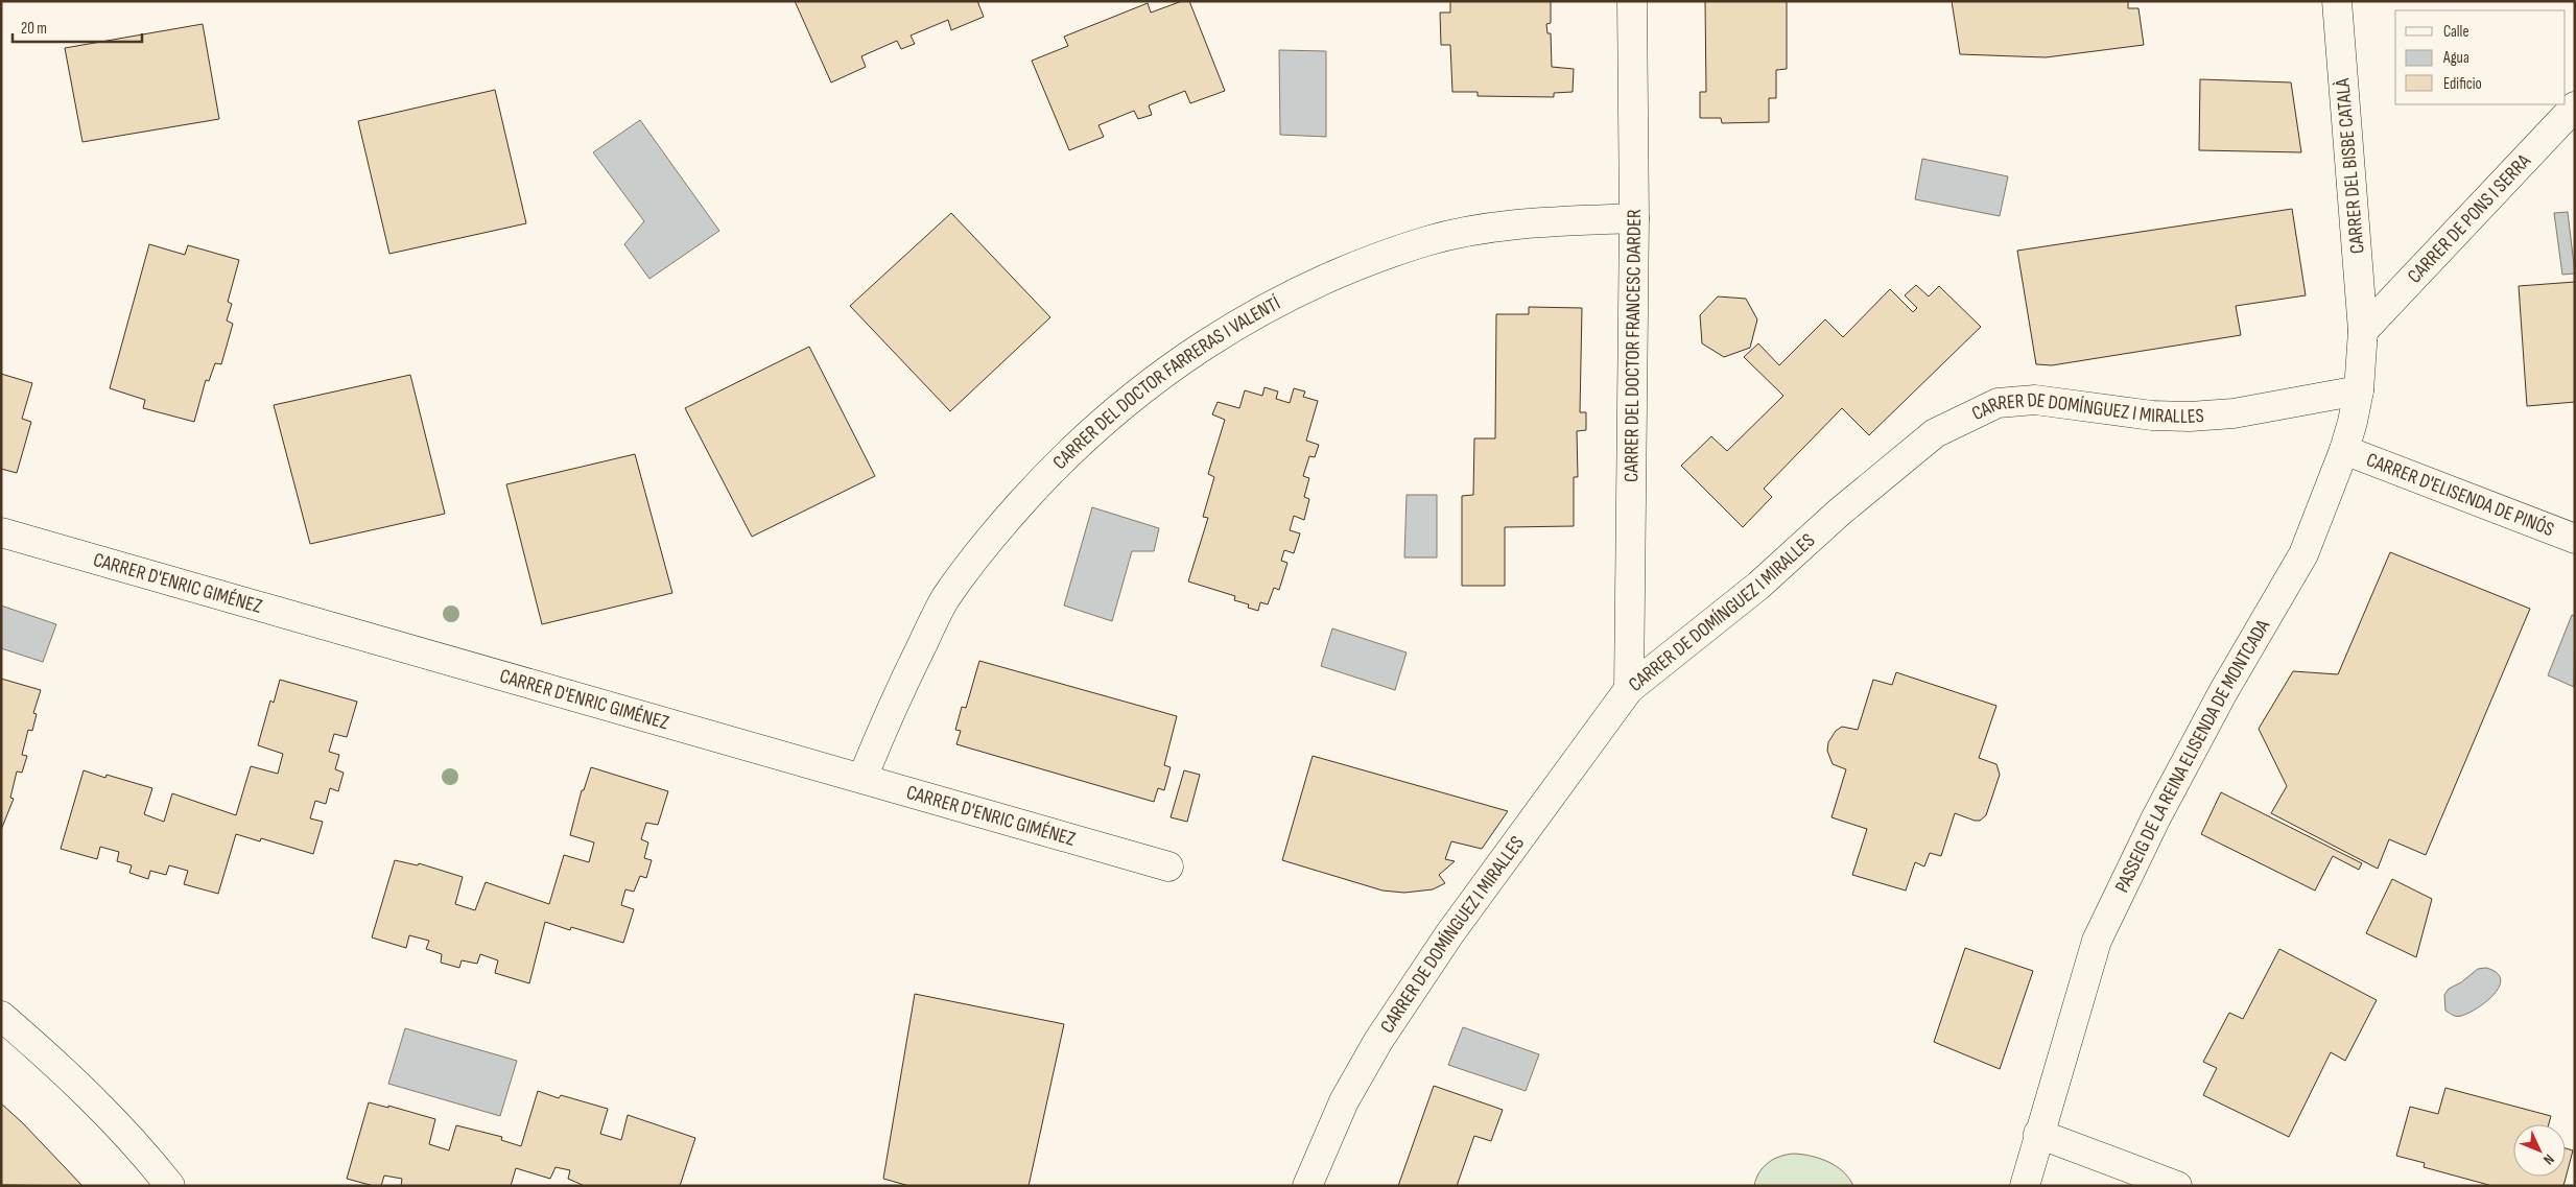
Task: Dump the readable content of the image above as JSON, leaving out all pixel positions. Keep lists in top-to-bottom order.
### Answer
{
  "streets": {
    "street": [
      "CARRER DEL BISBE CATALÀ",
      "CARRER DE PONS I SERRA",
      "CARRER DEL DOCTOR FRANCESC DARDER",
      "CARRER DEL DOCTOR FARRERAS I VALENTÍ",
      "CARRER DE DOMÍNGUEZ I MIRALLES",
      "CARRER D'ELISENDA DE PINÓS",
      "CARRER D'ENRIC GIMÉNEZ",
      "PASSEIG DE LA REINA ELISENDA DE MONTCADA"
    ]
  },
  "crossings": [
    ["CARRER DEL BISBE CATALÀ", "CARRER DE PONS I SERRA"],
    ["CARRER DEL BISBE CATALÀ", "PASSEIG DE LA REINA ELISENDA DE MONTCADA"],
    ["CARRER DE PONS I SERRA", "PASSEIG DE LA REINA ELISENDA DE MONTCADA"],
    ["CARRER DEL DOCTOR FRANCESC DARDER", "CARRER DEL DOCTOR FARRERAS I VALENTÍ"],
    ["CARRER DEL DOCTOR FRANCESC DARDER", "CARRER DE DOMÍNGUEZ I MIRALLES"],
    ["CARRER DEL DOCTOR FARRERAS I VALENTÍ", "CARRER D'ENRIC GIMÉNEZ"],
    ["CARRER DE DOMÍNGUEZ I MIRALLES", "PASSEIG DE LA REINA ELISENDA DE MONTCADA"],
    ["CARRER D'ELISENDA DE PINÓS", "PASSEIG DE LA REINA ELISENDA DE MONTCADA"]
  ],
  "legend": ["Calle", "Agua", "Edificio"],
  "scale_bar": "20 m",
  "north": "bottom right"
}
